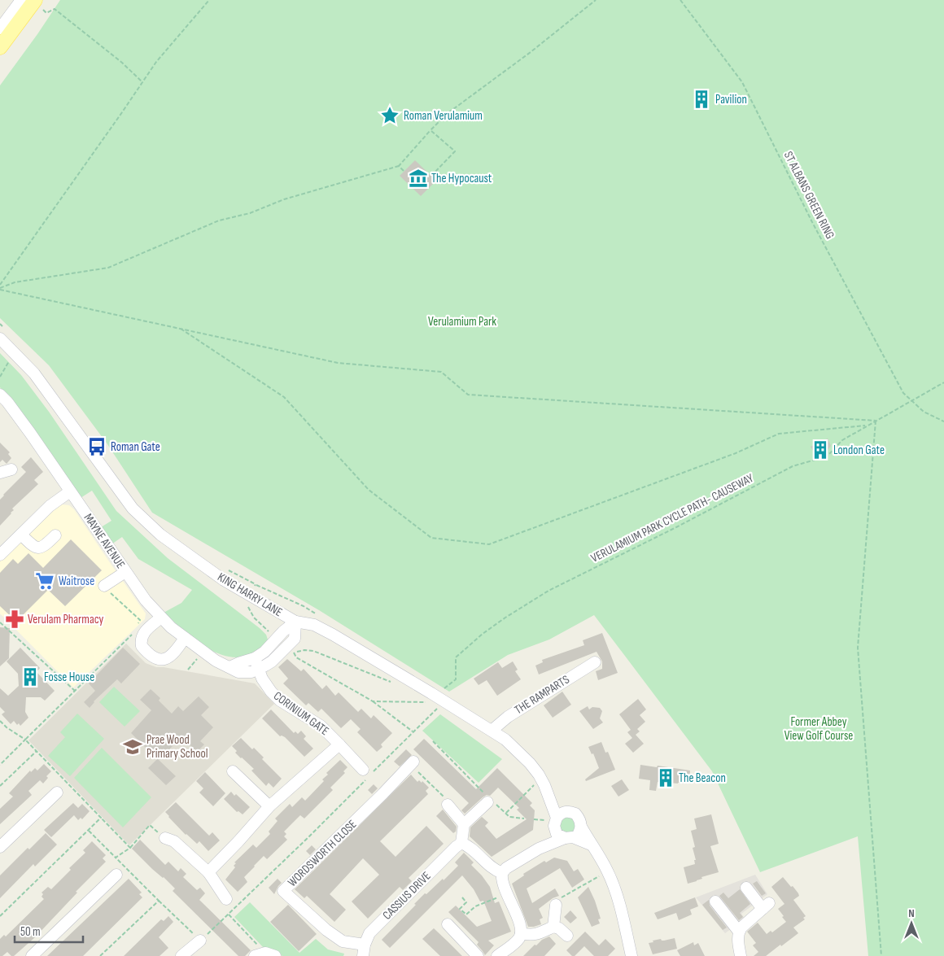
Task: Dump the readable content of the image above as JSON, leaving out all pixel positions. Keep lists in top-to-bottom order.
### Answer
{
  "streets": {
    "street": [
      "MAYNE AVENUE",
      "KING HARRY LANE",
      "THE RAMPARTS",
      "CORINIUM GATE",
      "WORDSWORTH CLOSE",
      "CASSIUS DRIVE"
    ],
    "path": ["ST ALBANS GREEN RING", "VERULAMIUM PARK CYCLE PATH- CAUSEWAY"]
  },
  "crossings": [
    ["ST ALBANS GREEN RING", "VERULAMIUM PARK CYCLE PATH- CAUSEWAY"],
    ["VERULAMIUM PARK CYCLE PATH- CAUSEWAY", "KING HARRY LANE"],
    ["MAYNE AVENUE", "KING HARRY LANE"],
    ["MAYNE AVENUE", "CORINIUM GATE"],
    ["KING HARRY LANE", "THE RAMPARTS"],
    ["WORDSWORTH CLOSE", "CASSIUS DRIVE"]
  ],
  "parks": ["Verulamium Park", "Former Abbey View Golf Course"],
  "places": {
    "building": [
      "Pavilion",
      "London Gate",
      "Fosse House",
      "The Beacon"
    ],
    "place": ["Roman Verulamium"],
    "museum": ["The Hypocaust"],
    "bus stop": ["Roman Gate"],
    "supermarket": ["Waitrose"],
    "pharmacy": ["Verulam Pharmacy"],
    "school or university": ["Prae Wood Primary School"]
  },
  "scale_bar": "50 m",
  "north": "top"
}
